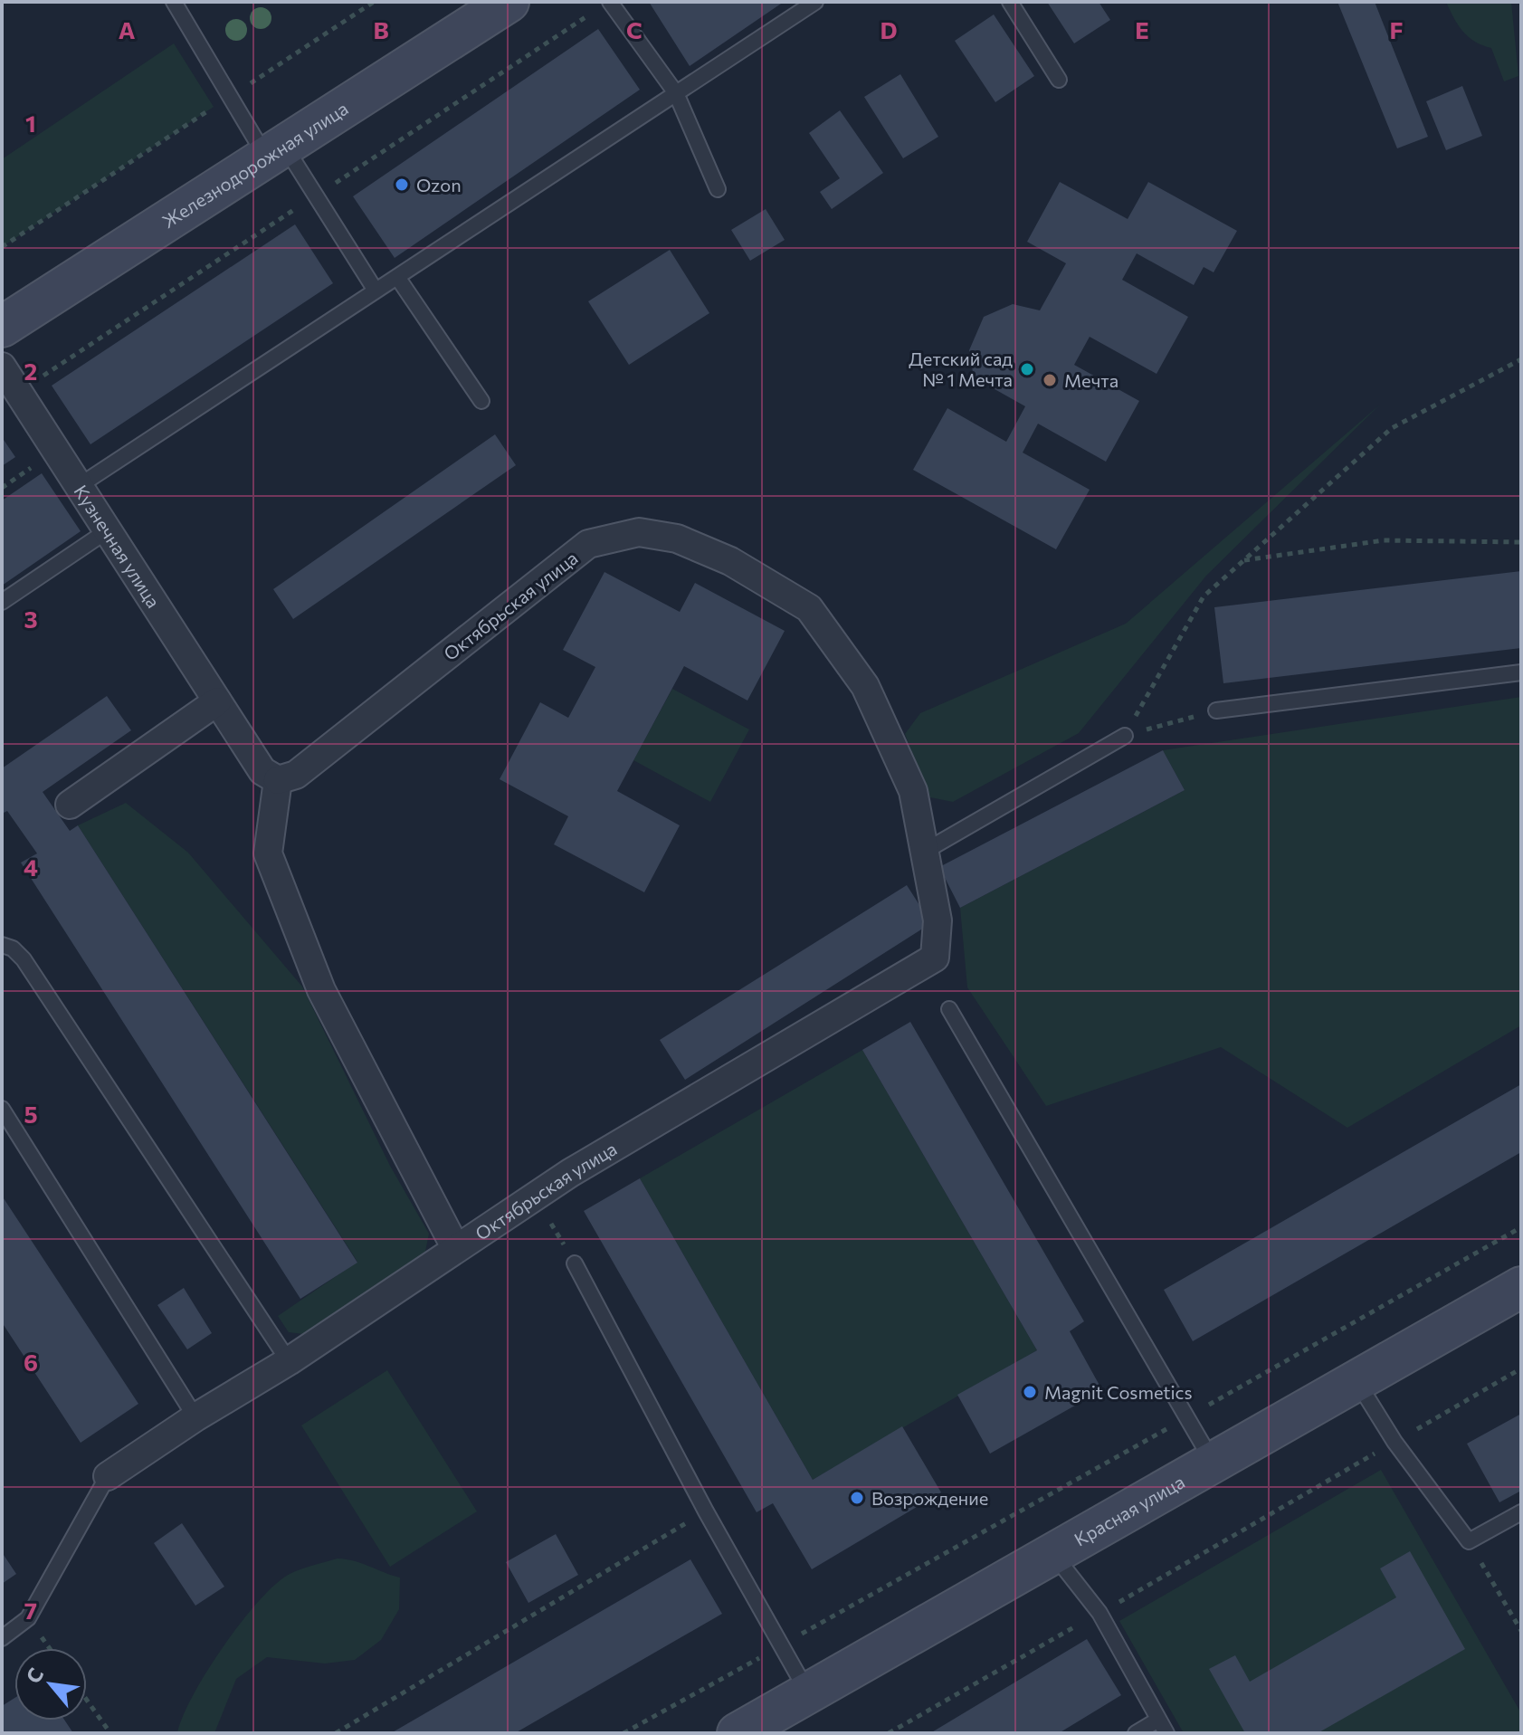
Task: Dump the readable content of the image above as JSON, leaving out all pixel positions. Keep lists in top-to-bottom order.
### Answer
{
  "streets": {
    "street": [
      "Железнодорожная улица",
      "Кузнечная улица",
      "Октябрьская улица",
      "Красная улица"
    ]
  },
  "crossings": [
    ["Кузнечная улица", "Октябрьская улица"]
  ],
  "places": [
    "Ozon",
    "Детский сад № 1 Мечта",
    "Мечта",
    "Magnit Cosmetics",
    "Возрождение"
  ],
  "north": "top left",
  "grid": {
    "columns": [
      "A",
      "B",
      "C",
      "D",
      "E",
      "F"
    ],
    "rows": [
      "1",
      "2",
      "3",
      "4",
      "5",
      "6",
      "7"
    ]
  }
}
